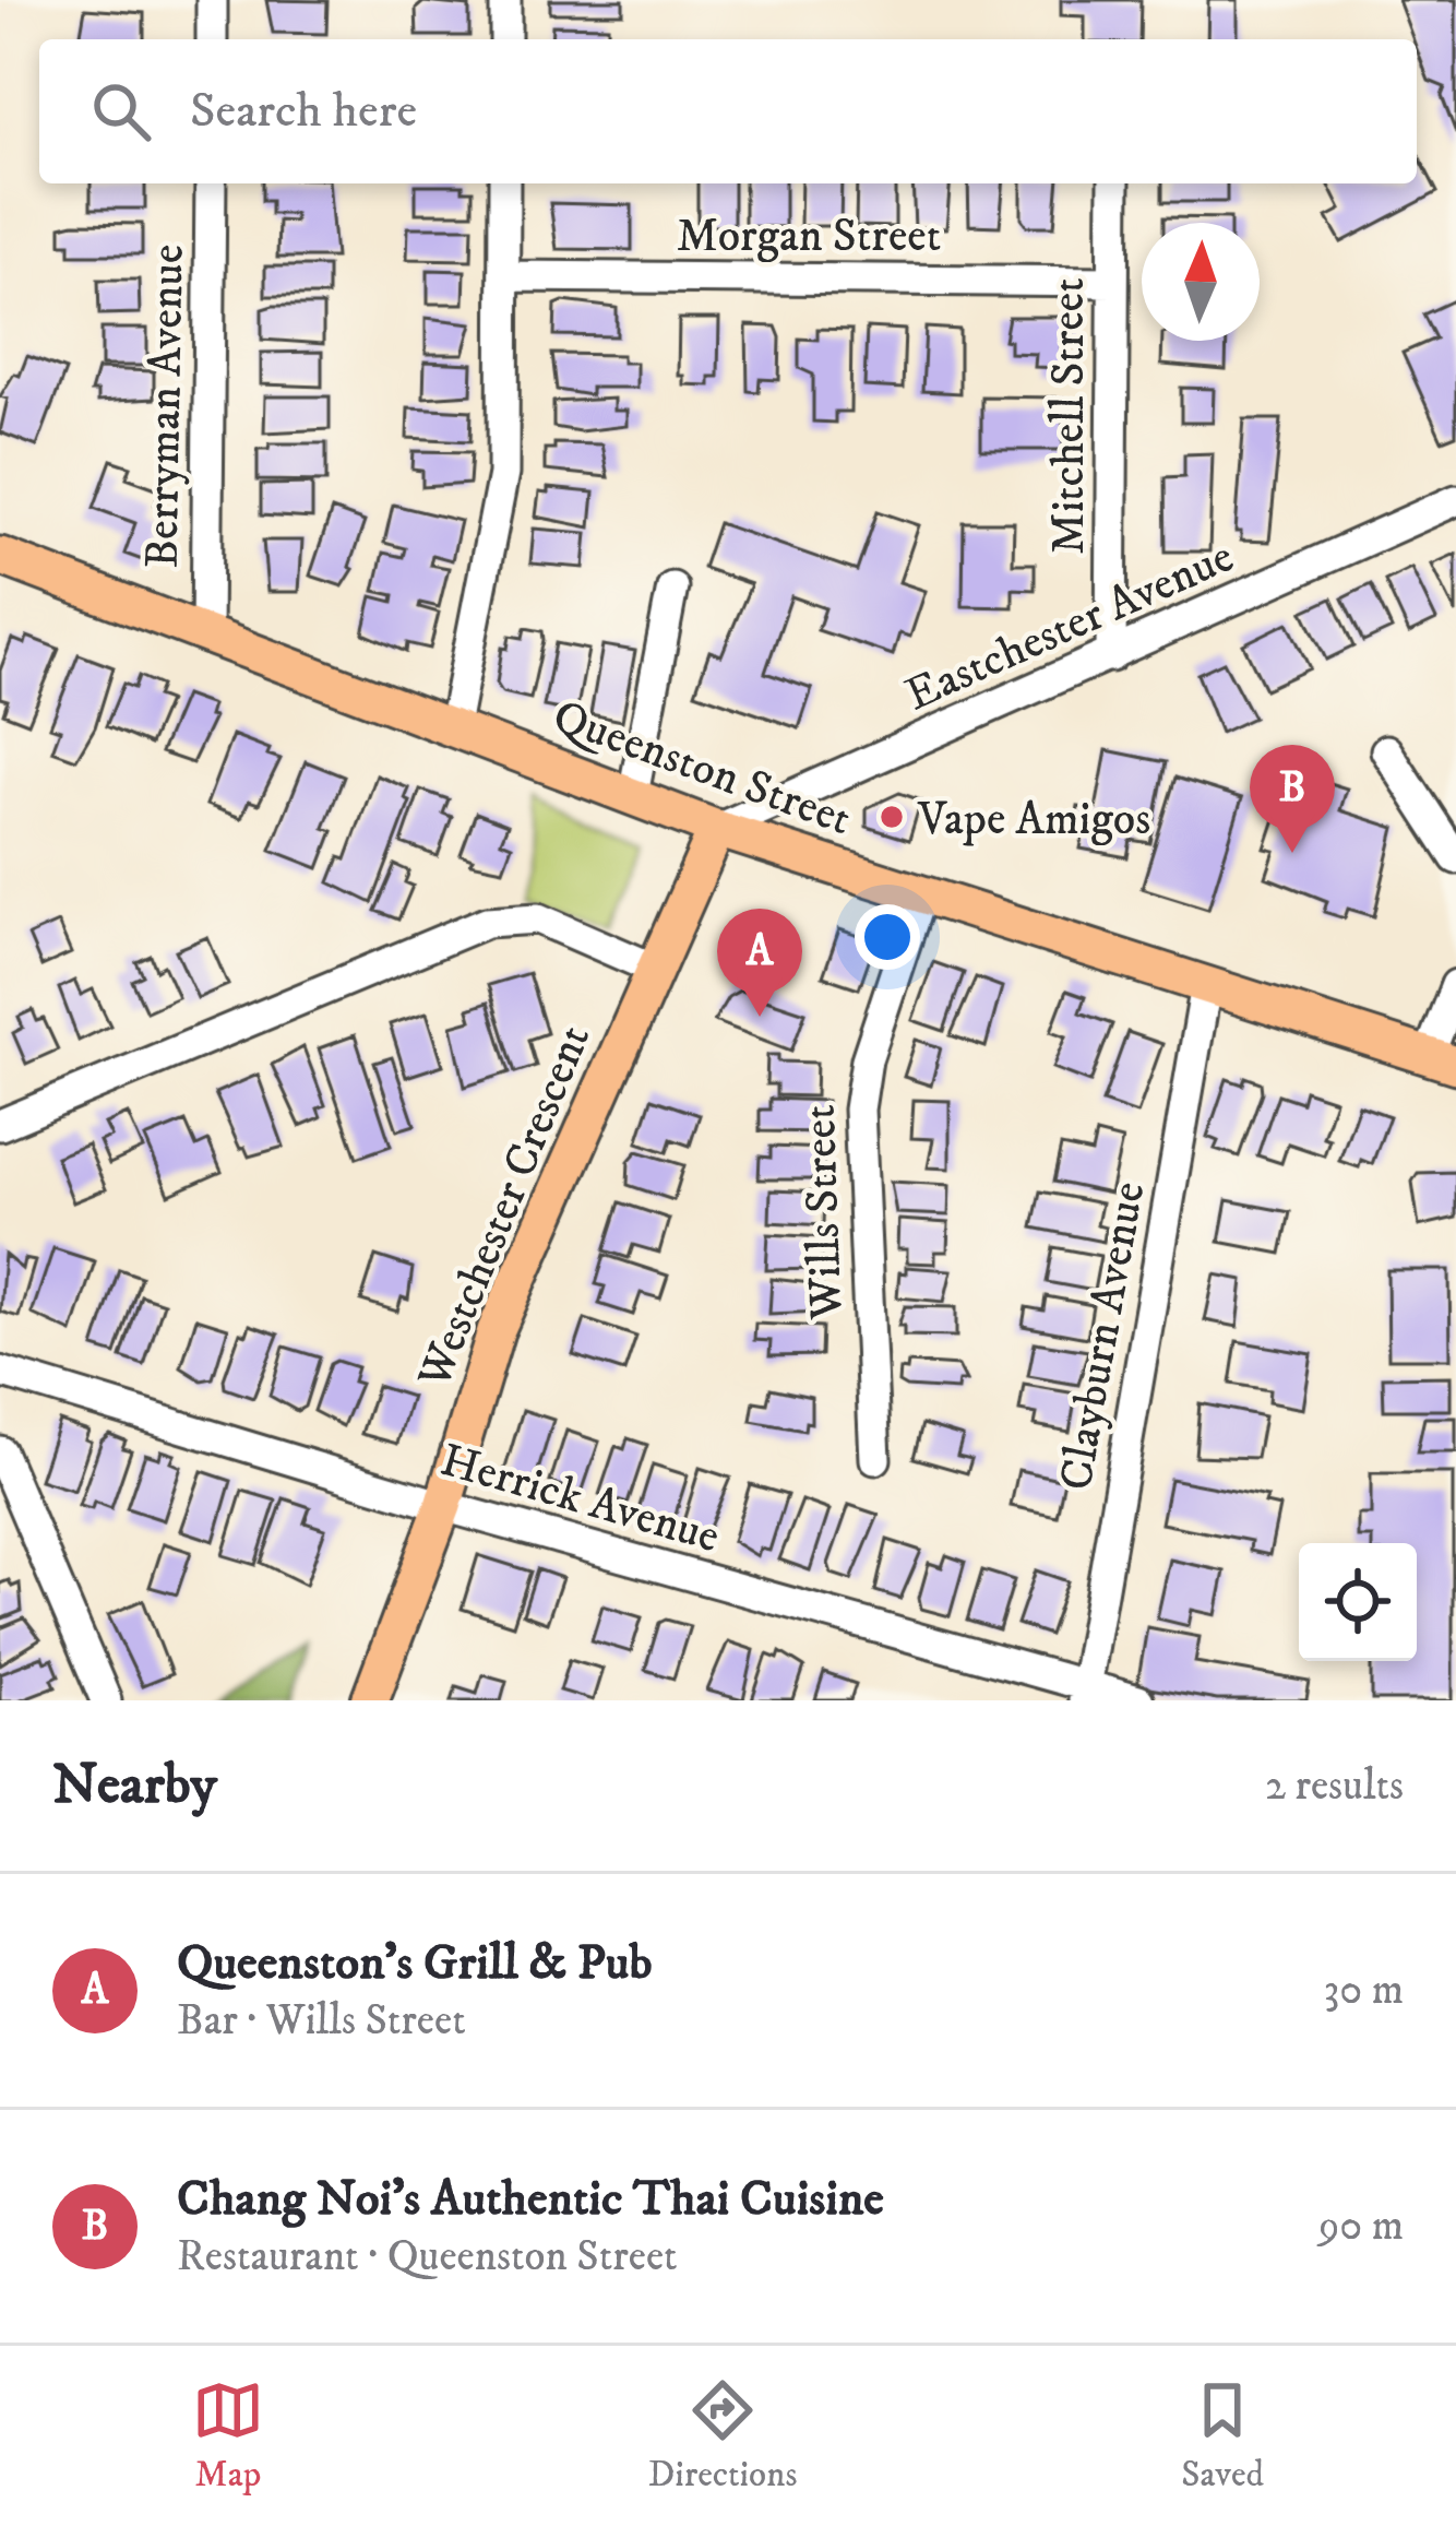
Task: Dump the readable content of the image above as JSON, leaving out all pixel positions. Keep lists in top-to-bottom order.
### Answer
{
  "streets": {
    "main road": ["Queenston Street", "Westchester Crescent"],
    "street": [
      "Morgan Street",
      "Berryman Avenue",
      "Mitchell Street",
      "Eastchester Avenue",
      "Wills Street",
      "Clayburn Avenue",
      "Herrick Avenue"
    ]
  },
  "crossings": [
    ["Morgan Street", "Mitchell Street"],
    ["Berryman Avenue", "Queenston Street"],
    ["Mitchell Street", "Eastchester Avenue"],
    ["Eastchester Avenue", "Queenston Street"],
    ["Eastchester Avenue", "Westchester Crescent"],
    ["Queenston Street", "Westchester Crescent"],
    ["Queenston Street", "Wills Street"],
    ["Queenston Street", "Clayburn Avenue"],
    ["Westchester Crescent", "Herrick Avenue"],
    ["Clayburn Avenue", "Herrick Avenue"]
  ],
  "places": ["Vape Amigos"],
  "north": "top",
  "page": {
    "search": "Search here",
    "pins": ["B", "A"],
    "heading": ["Nearby", "2 results"],
    "list": [
      {
        "mark": "A",
        "name": "Queenston's Grill & Pub",
        "note": "Bar · Wills Street",
        "value": "30 m"
      },
      {
        "mark": "B",
        "name": "Chang Noi's Authentic Thai Cuisine",
        "note": "Restaurant · Queenston Street",
        "value": "90 m"
      }
    ],
    "nav": ["Map", "Directions", "Saved"]
  }
}
